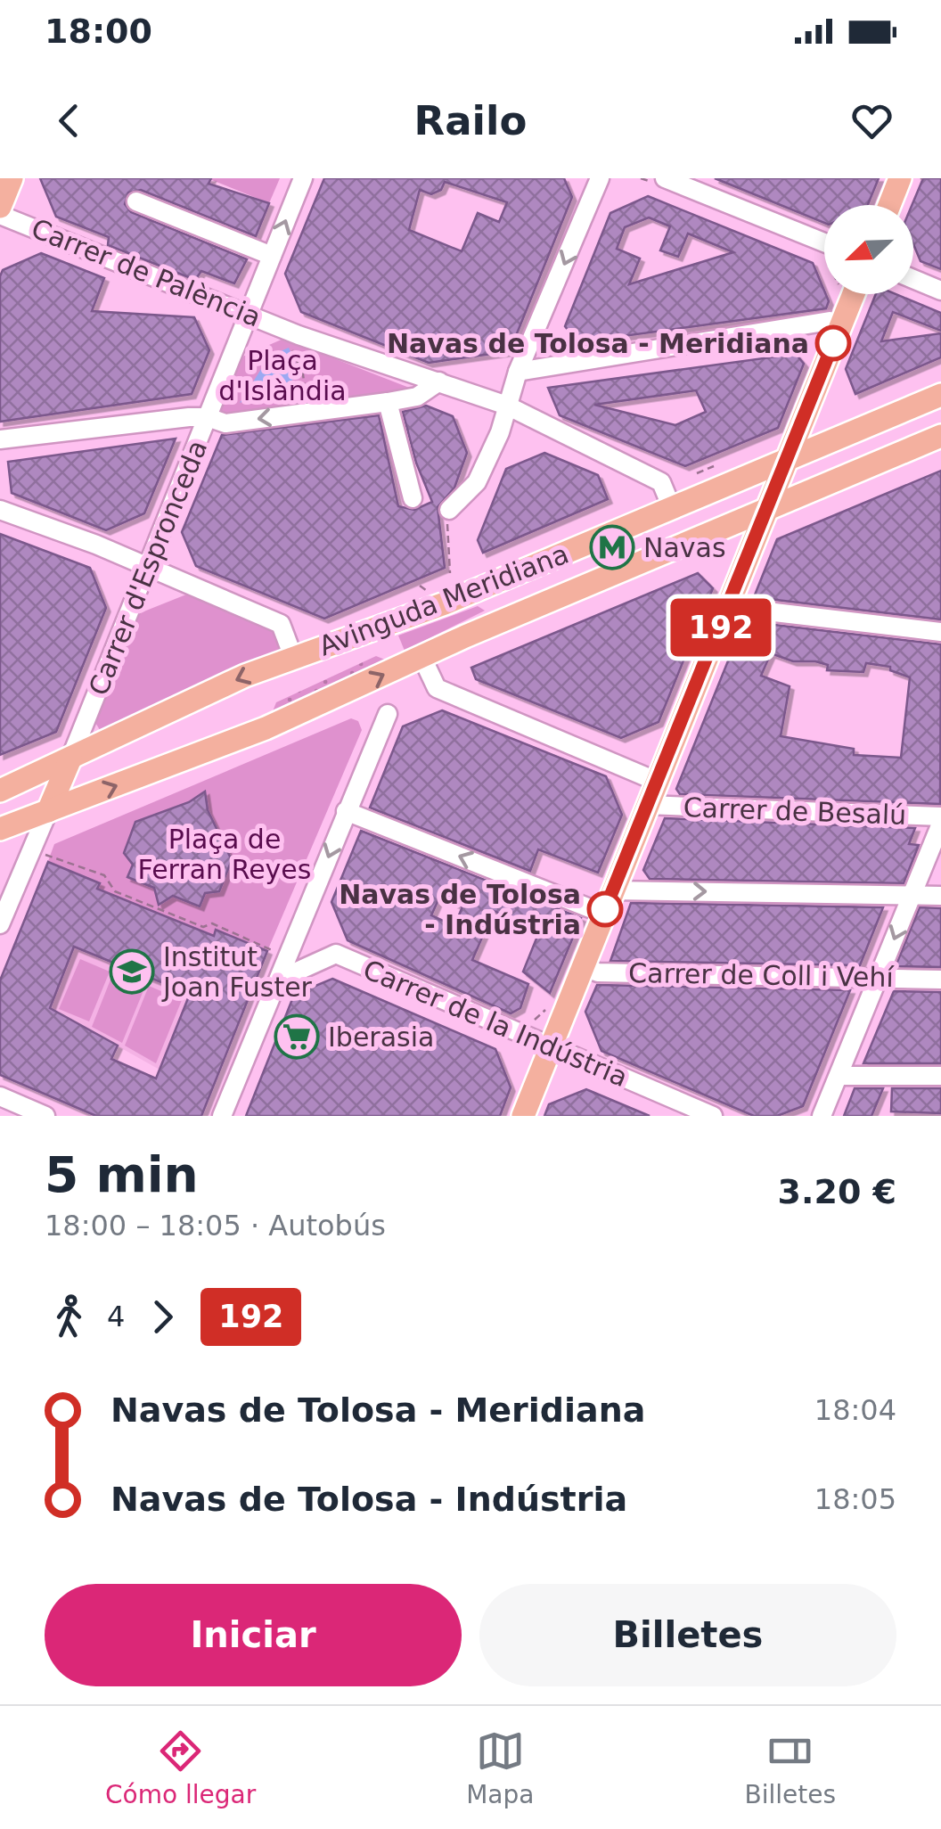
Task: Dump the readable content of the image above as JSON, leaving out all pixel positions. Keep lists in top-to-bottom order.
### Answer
{
  "streets": {
    "main road": ["Avinguda Meridiana"],
    "street": [
      "Carrer de Palència",
      "Carrer d'Espronceda",
      "Carrer de Besalú",
      "Carrer de Coll i Vehí",
      "Carrer de la Indústria"
    ]
  },
  "crossings": [
    ["Carrer de Palència", "Carrer d'Espronceda"],
    ["Carrer de Palència", "Avinguda Meridiana"],
    ["Carrer d'Espronceda", "Avinguda Meridiana"]
  ],
  "parks": ["Plaça d'Islàndia", "Plaça de Ferran Reyes"],
  "places": {
    "other": ["Navas de Tolosa - Meridiana", "Navas de Tolosa - Indústria"],
    "metro station": ["Navas"],
    "school or university": ["Institut Joan Fuster"],
    "supermarket": ["Iberasia"]
  },
  "lines": ["bus line 192"],
  "north": "bottom left",
  "page": {
    "status": "18:00",
    "header": "Railo",
    "on_map": "192",
    "heading": ["5 min", "18:00 – 18:05 · Autobús", "3.20 €"],
    "legs": ["4", "192"],
    "list": [
      {
        "name": "Navas de Tolosa - Meridiana",
        "value": "18:04"
      },
      {
        "name": "Navas de Tolosa - Indústria",
        "value": "18:05"
      }
    ],
    "buttons": ["Iniciar", "Billetes"],
    "tabs": ["Cómo llegar", "Mapa", "Billetes"]
  }
}
